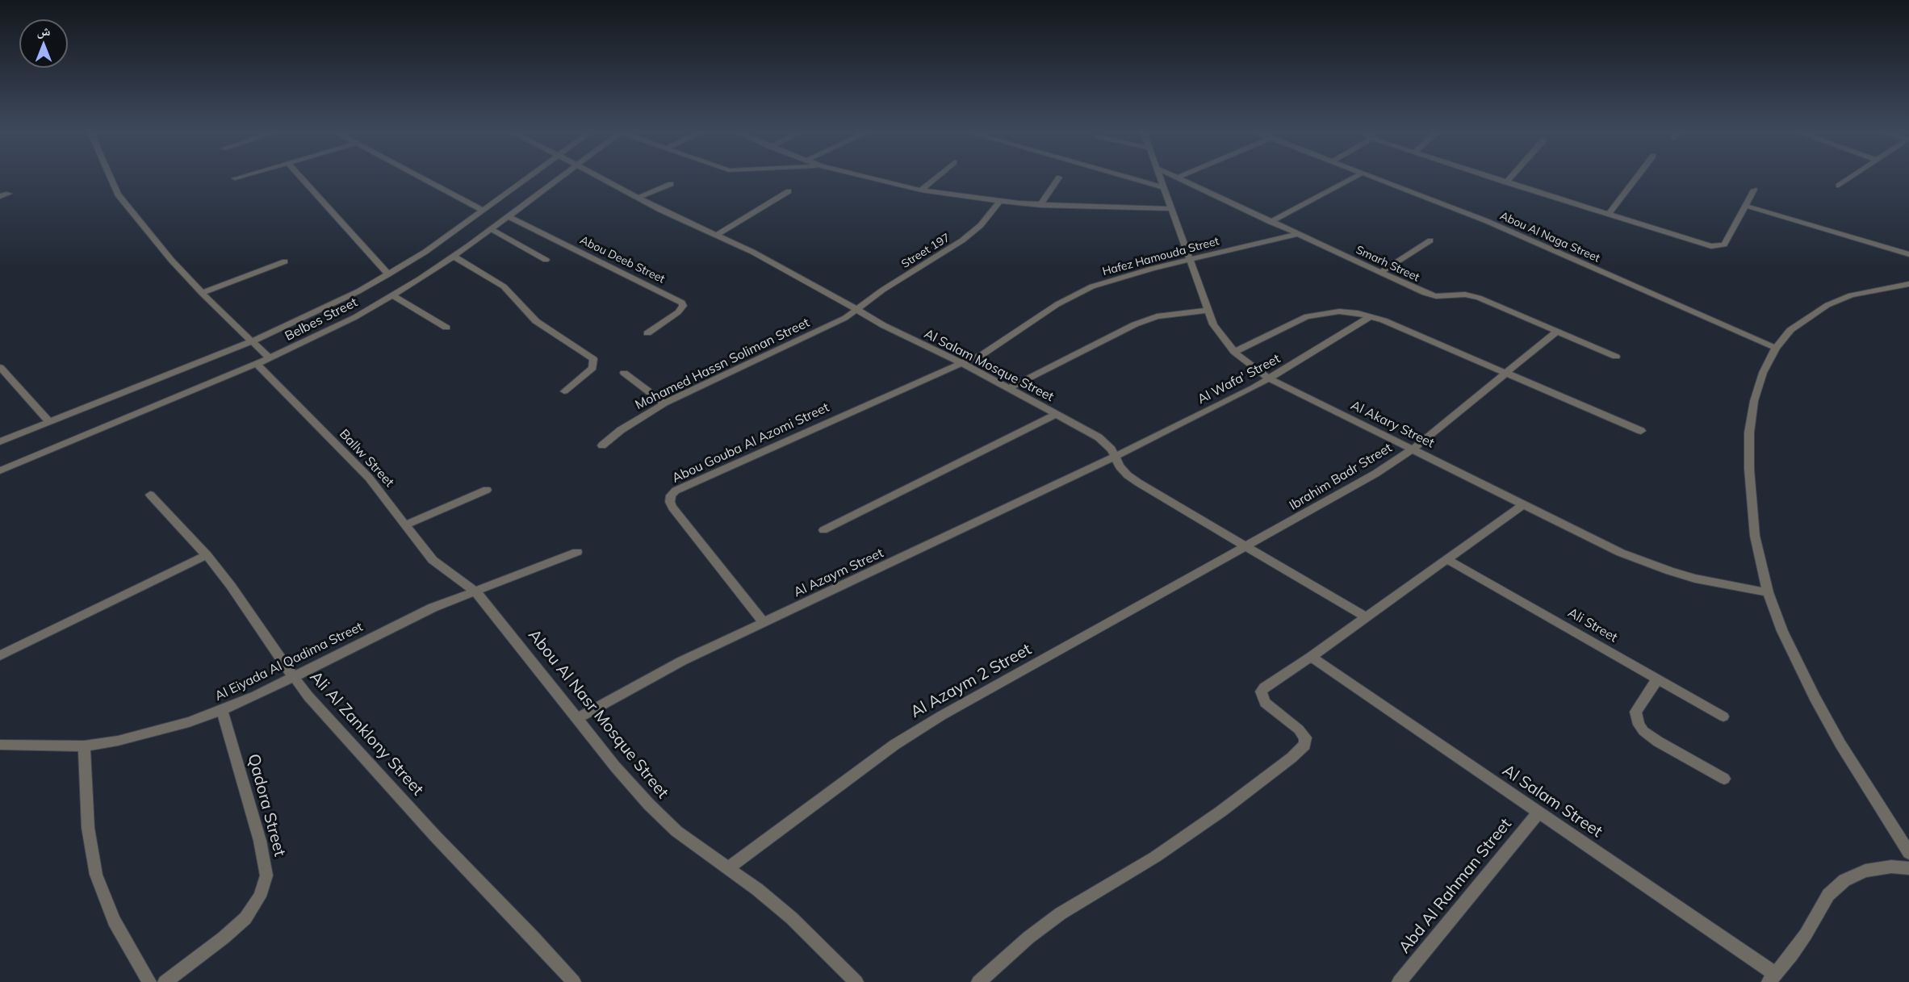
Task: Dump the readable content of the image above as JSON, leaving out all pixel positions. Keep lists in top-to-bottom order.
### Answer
{
  "streets": {
    "street": [
      "Abou Al Naga Street",
      "Street 197",
      "Hafez Hamouda Street",
      "Abou Deeb Street",
      "Smarh Street",
      "Belbes Street",
      "Mohamed Hassn Soliman Street",
      "Al Salam Mosque Street",
      "Al Wafa' Street",
      "Al Akary Street",
      "Abou Gouba Al Azomi Street",
      "Ballw Street",
      "Ibrahim Badr Street",
      "Al Azaym Street",
      "Ali Street",
      "Al Eiyada Al Qadima Street",
      "Al Azaym 2 Street",
      "Abou Al Nasr Mosque Street",
      "Ali Al Zanklony Street",
      "Al Salam Street",
      "Qadora Street",
      "Abd Al Rahman Street"
    ]
  },
  "crossings": [
    ["Street 197", "Mohamed Hassn Soliman Street"],
    ["Street 197", "Al Salam Mosque Street"],
    ["Hafez Hamouda Street", "Smarh Street"],
    ["Hafez Hamouda Street", "Al Salam Mosque Street"],
    ["Hafez Hamouda Street", "Al Akary Street"],
    ["Hafez Hamouda Street", "Abou Gouba Al Azomi Street"],
    ["Abou Deeb Street", "Belbes Street"],
    ["Smarh Street", "Ibrahim Badr Street"],
    ["Belbes Street", "Ballw Street"],
    ["Mohamed Hassn Soliman Street", "Al Salam Mosque Street"],
    ["Al Salam Mosque Street", "Al Wafa' Street"],
    ["Al Salam Mosque Street", "Abou Gouba Al Azomi Street"],
    ["Al Salam Mosque Street", "Ibrahim Badr Street"],
    ["Al Salam Mosque Street", "Al Azaym Street"],
    ["Al Salam Mosque Street", "Al Azaym 2 Street"],
    ["Al Wafa' Street", "Al Akary Street"],
    ["Al Wafa' Street", "Al Azaym Street"],
    ["Al Akary Street", "Ibrahim Badr Street"],
    ["Abou Gouba Al Azomi Street", "Al Azaym Street"],
    ["Ballw Street", "Al Eiyada Al Qadima Street"],
    ["Ballw Street", "Abou Al Nasr Mosque Street"],
    ["Ibrahim Badr Street", "Al Azaym 2 Street"],
    ["Al Azaym Street", "Abou Al Nasr Mosque Street"],
    ["Al Eiyada Al Qadima Street", "Abou Al Nasr Mosque Street"],
    ["Al Eiyada Al Qadima Street", "Ali Al Zanklony Street"],
    ["Al Eiyada Al Qadima Street", "Qadora Street"],
    ["Al Azaym 2 Street", "Abou Al Nasr Mosque Street"],
    ["Al Salam Street", "Abd Al Rahman Street"]
  ],
  "north": "top"
}
